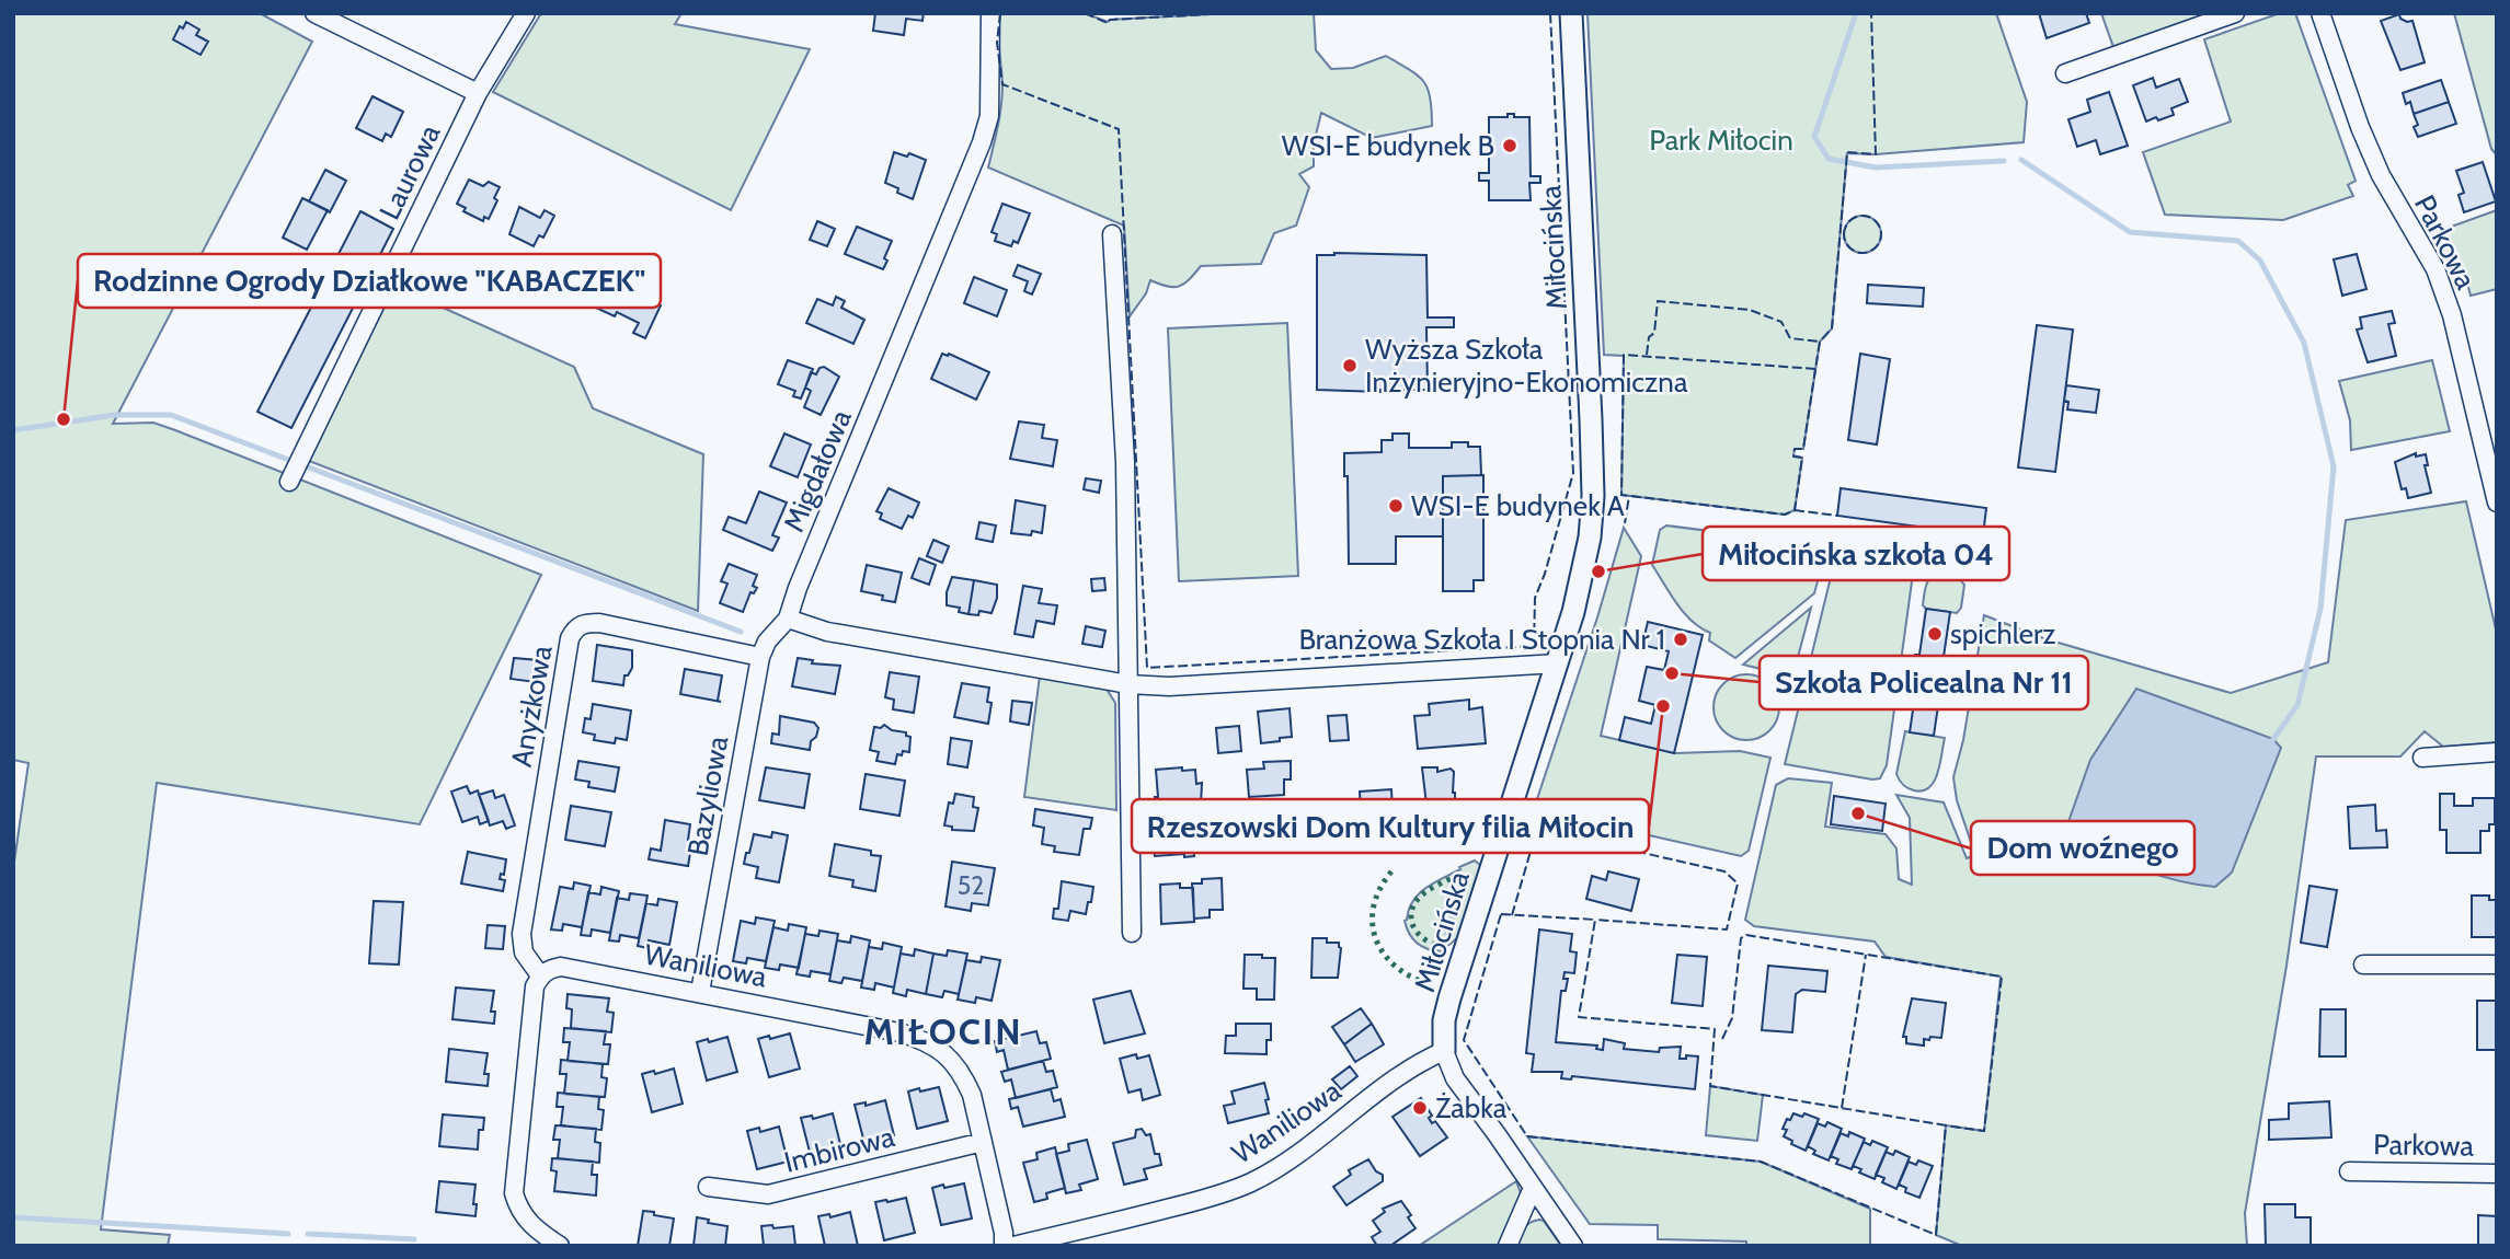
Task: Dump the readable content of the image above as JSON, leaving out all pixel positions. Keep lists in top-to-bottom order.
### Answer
{
  "streets": {
    "street": [
      "Laurowa",
      "Parkowa",
      "Miłocińska",
      "Migdałowa",
      "Anyżkowa",
      "Bazyliowa",
      "Waniliowa",
      "Imbirowa"
    ]
  },
  "crossings": [
    ["Miłocińska", "Waniliowa"],
    ["Migdałowa", "Bazyliowa"],
    ["Anyżkowa", "Bazyliowa"],
    ["Anyżkowa", "Waniliowa"],
    ["Bazyliowa", "Waniliowa"],
    ["Waniliowa", "Imbirowa"]
  ],
  "districts": ["MIŁOCIN"],
  "parks": ["Park Miłocin"],
  "places": [
    "WSI-E budynek B",
    "Wyższa Szkoła Inżynieryjno-Ekonomiczna",
    "Rodzinne Ogrody Działkowe \"KABACZEK\"",
    "WSI-E budynek A",
    "Miłocińska szkoła 04",
    "spichlerz",
    "Branżowa Szkoła I Stopnia Nr 1",
    "Szkoła Policealna Nr 11",
    "Rzeszowski Dom Kultury filia Miłocin",
    "Dom woźnego",
    "Żabka"
  ],
  "house_numbers": ["52"]
}
